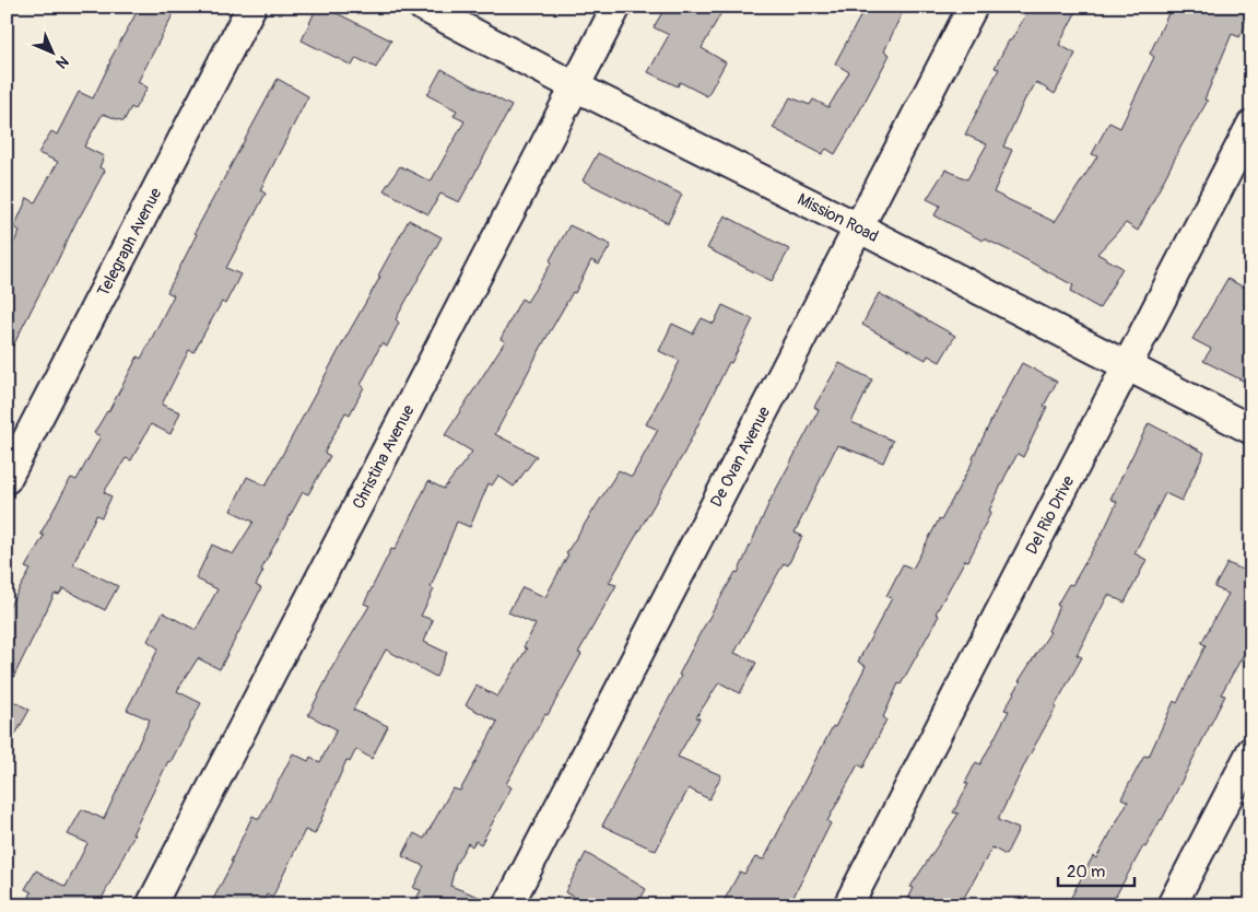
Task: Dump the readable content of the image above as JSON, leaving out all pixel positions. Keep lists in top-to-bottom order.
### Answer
{
  "streets": {
    "street": [
      "Mission Road",
      "Telegraph Avenue",
      "Christina Avenue",
      "De Ovan Avenue",
      "Del Rio Drive"
    ]
  },
  "crossings": [
    ["Mission Road", "Christina Avenue"],
    ["Mission Road", "De Ovan Avenue"],
    ["Mission Road", "Del Rio Drive"]
  ],
  "scale_bar": "20 m",
  "north": "bottom right"
}
